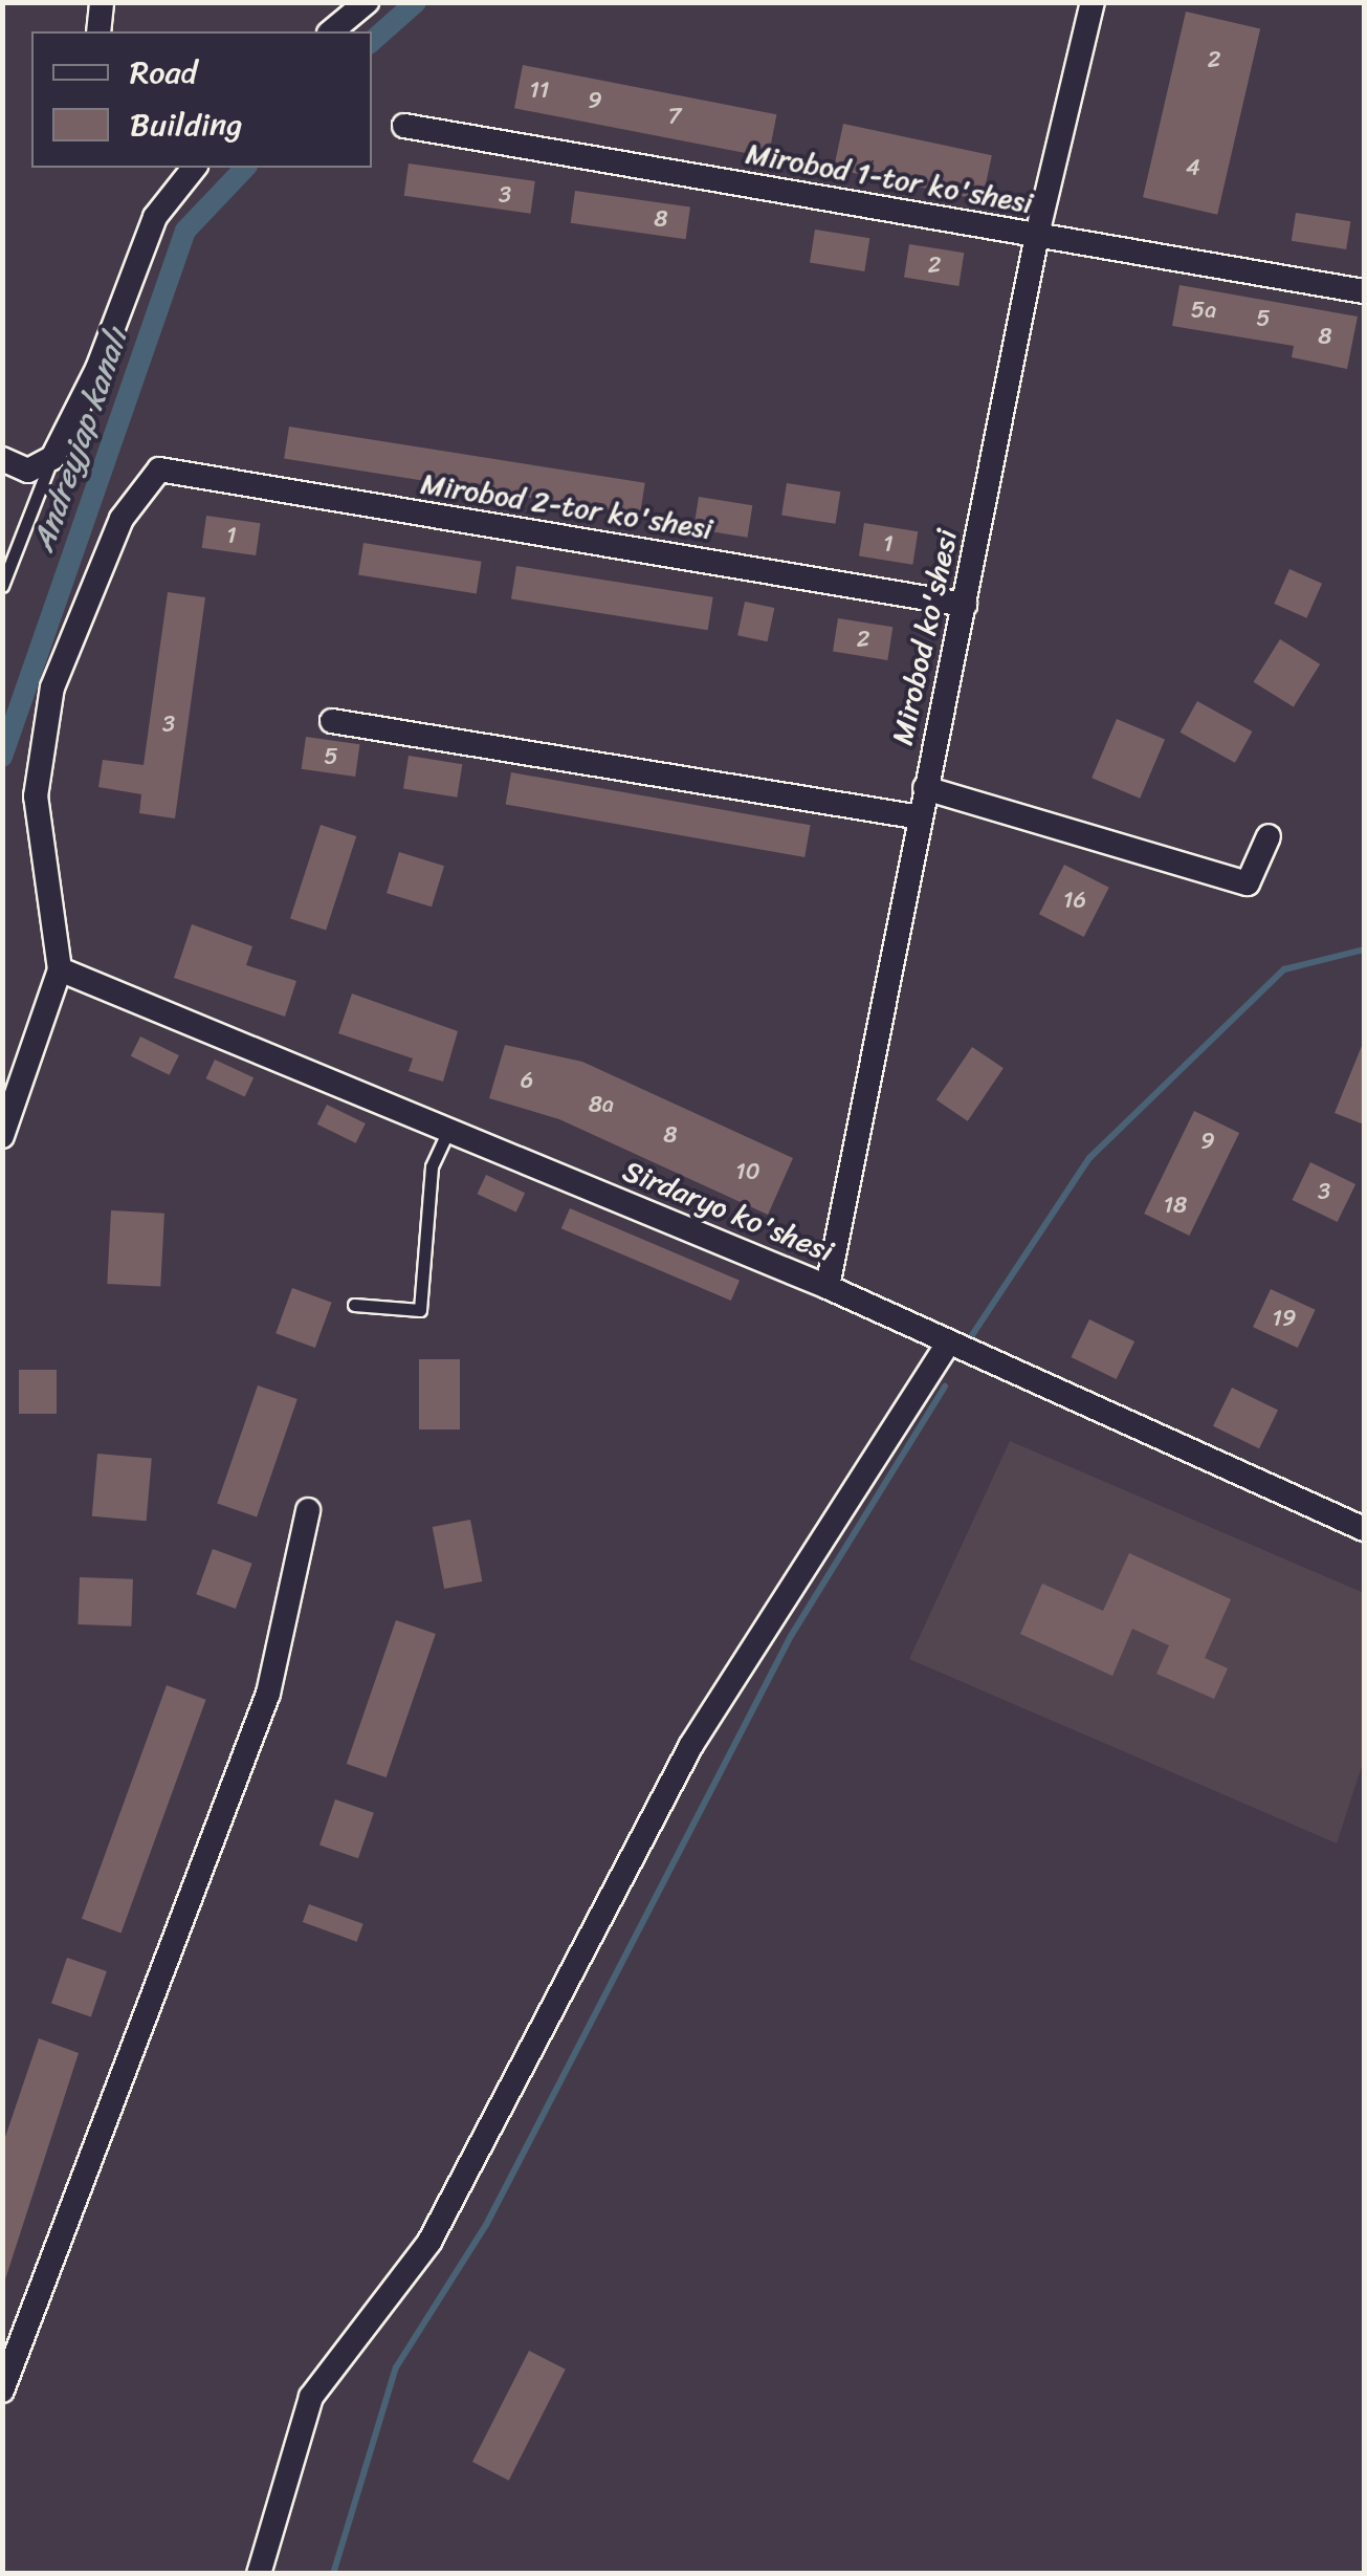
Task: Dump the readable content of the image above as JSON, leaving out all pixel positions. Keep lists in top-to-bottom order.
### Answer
{
  "streets": {
    "street": [
      "Mirobod 1-tor ko'shesi",
      "Mirobod 2-tor ko'shesi",
      "Mirobod ko'shesi",
      "Sirdaryo ko'shesi"
    ]
  },
  "crossings": [
    ["Mirobod 1-tor ko'shesi", "Mirobod ko'shesi"],
    ["Mirobod 2-tor ko'shesi", "Mirobod ko'shesi"],
    ["Mirobod 2-tor ko'shesi", "Sirdaryo ko'shesi"],
    ["Mirobod ko'shesi", "Sirdaryo ko'shesi"]
  ],
  "water": ["Andreyjap kanalı"],
  "house_numbers": [
    "2",
    "11",
    "9",
    "7",
    "4",
    "3",
    "8",
    "2",
    "5a",
    "5",
    "8",
    "1",
    "1",
    "2",
    "3",
    "5",
    "16",
    "6",
    "8a",
    "8",
    "9",
    "10",
    "3",
    "18",
    "19"
  ],
  "legend": ["Road", "Building"]
}
